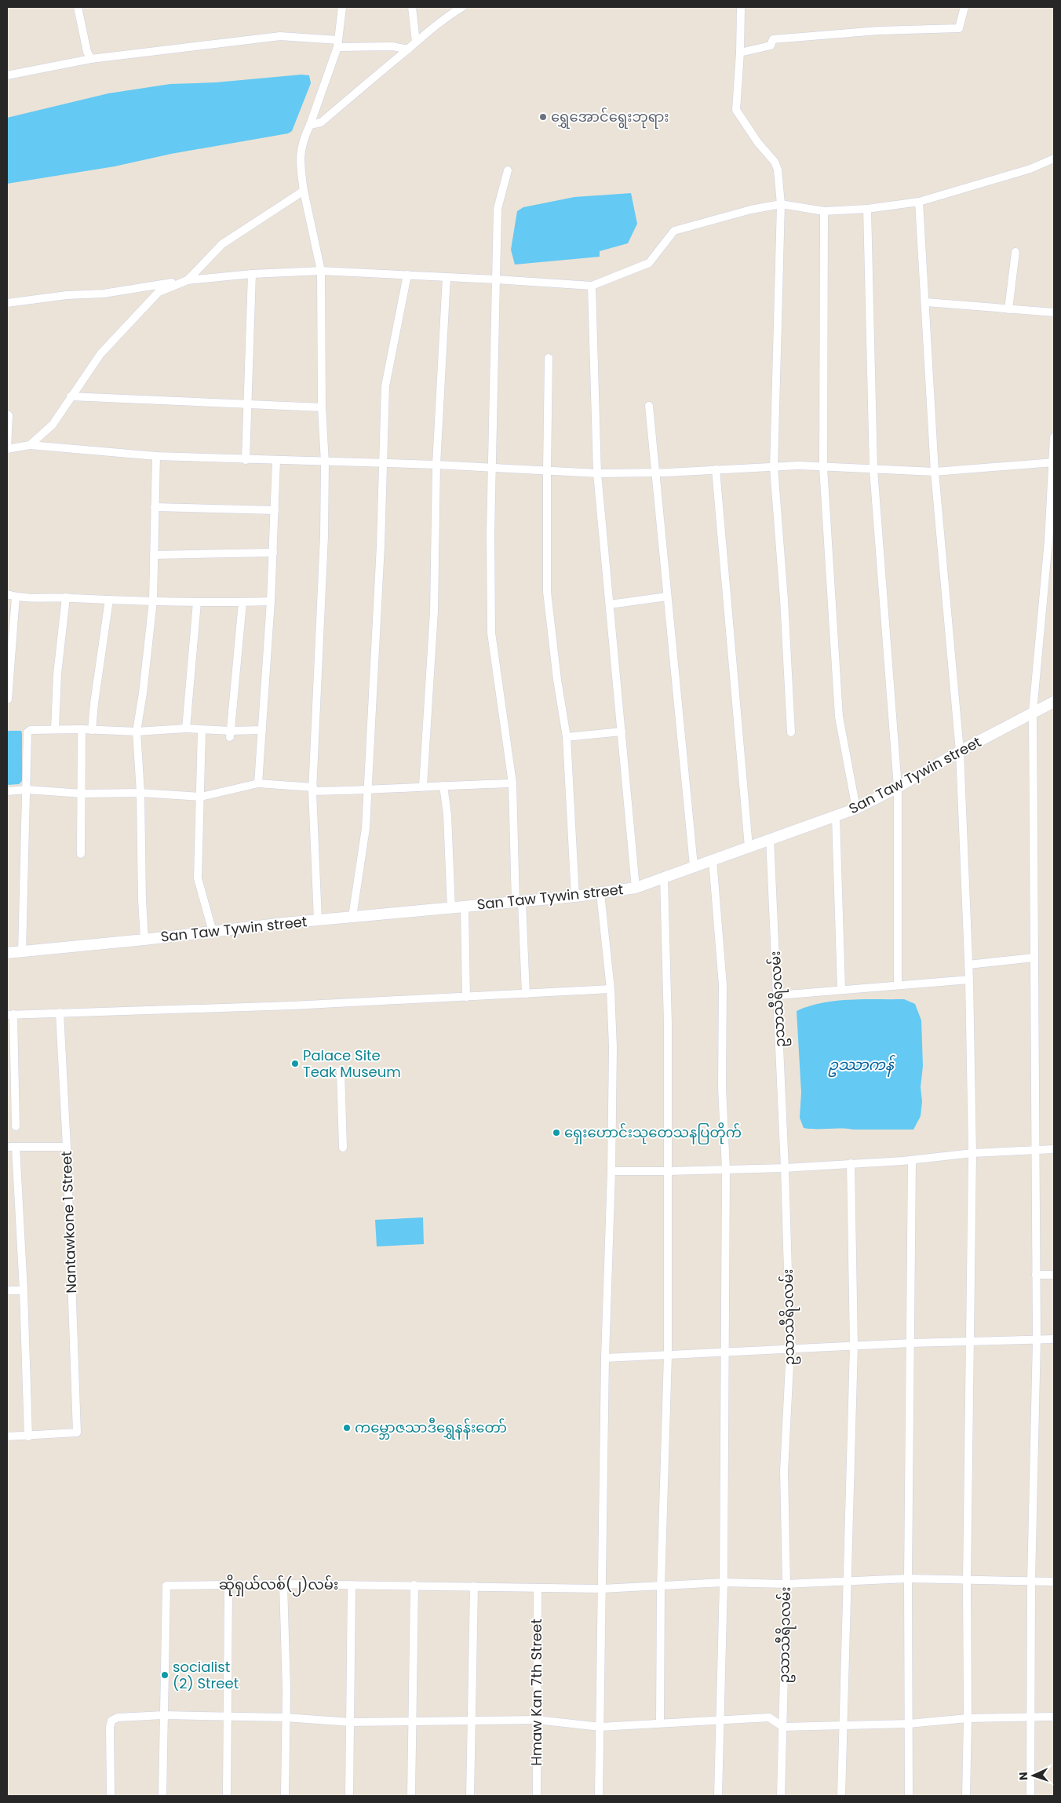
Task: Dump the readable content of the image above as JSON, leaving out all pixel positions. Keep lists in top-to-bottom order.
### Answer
{
  "streets": {
    "street": [
      "San Taw Tywin street",
      "ဥသာသီရိ၁လမ်း",
      "Nantawkone 1 Street",
      "ဆိုရှယ်လစ်(၂)လမ်း",
      "Hmaw Kan 7th Street"
    ]
  },
  "crossings": [
    ["San Taw Tywin street", "ဥသာသီရိ၁လမ်း"],
    ["ဥသာသီရိ၁လမ်း", "ဆိုရှယ်လစ်(၂)လမ်း"],
    ["ဆိုရှယ်လစ်(၂)လမ်း", "Hmaw Kan 7th Street"]
  ],
  "water": ["ဥဿာကန်"],
  "places": [
    "ရွှေအောင်ရွေးဘုရား",
    "Palace Site Teak Museum",
    "ရှေးဟောင်းသုတေသနပြတိုက်",
    "ကမ္ဘောဇသာဒီရွှေနန်းတော်",
    "socialist (2) Street"
  ],
  "north": "left"
}
